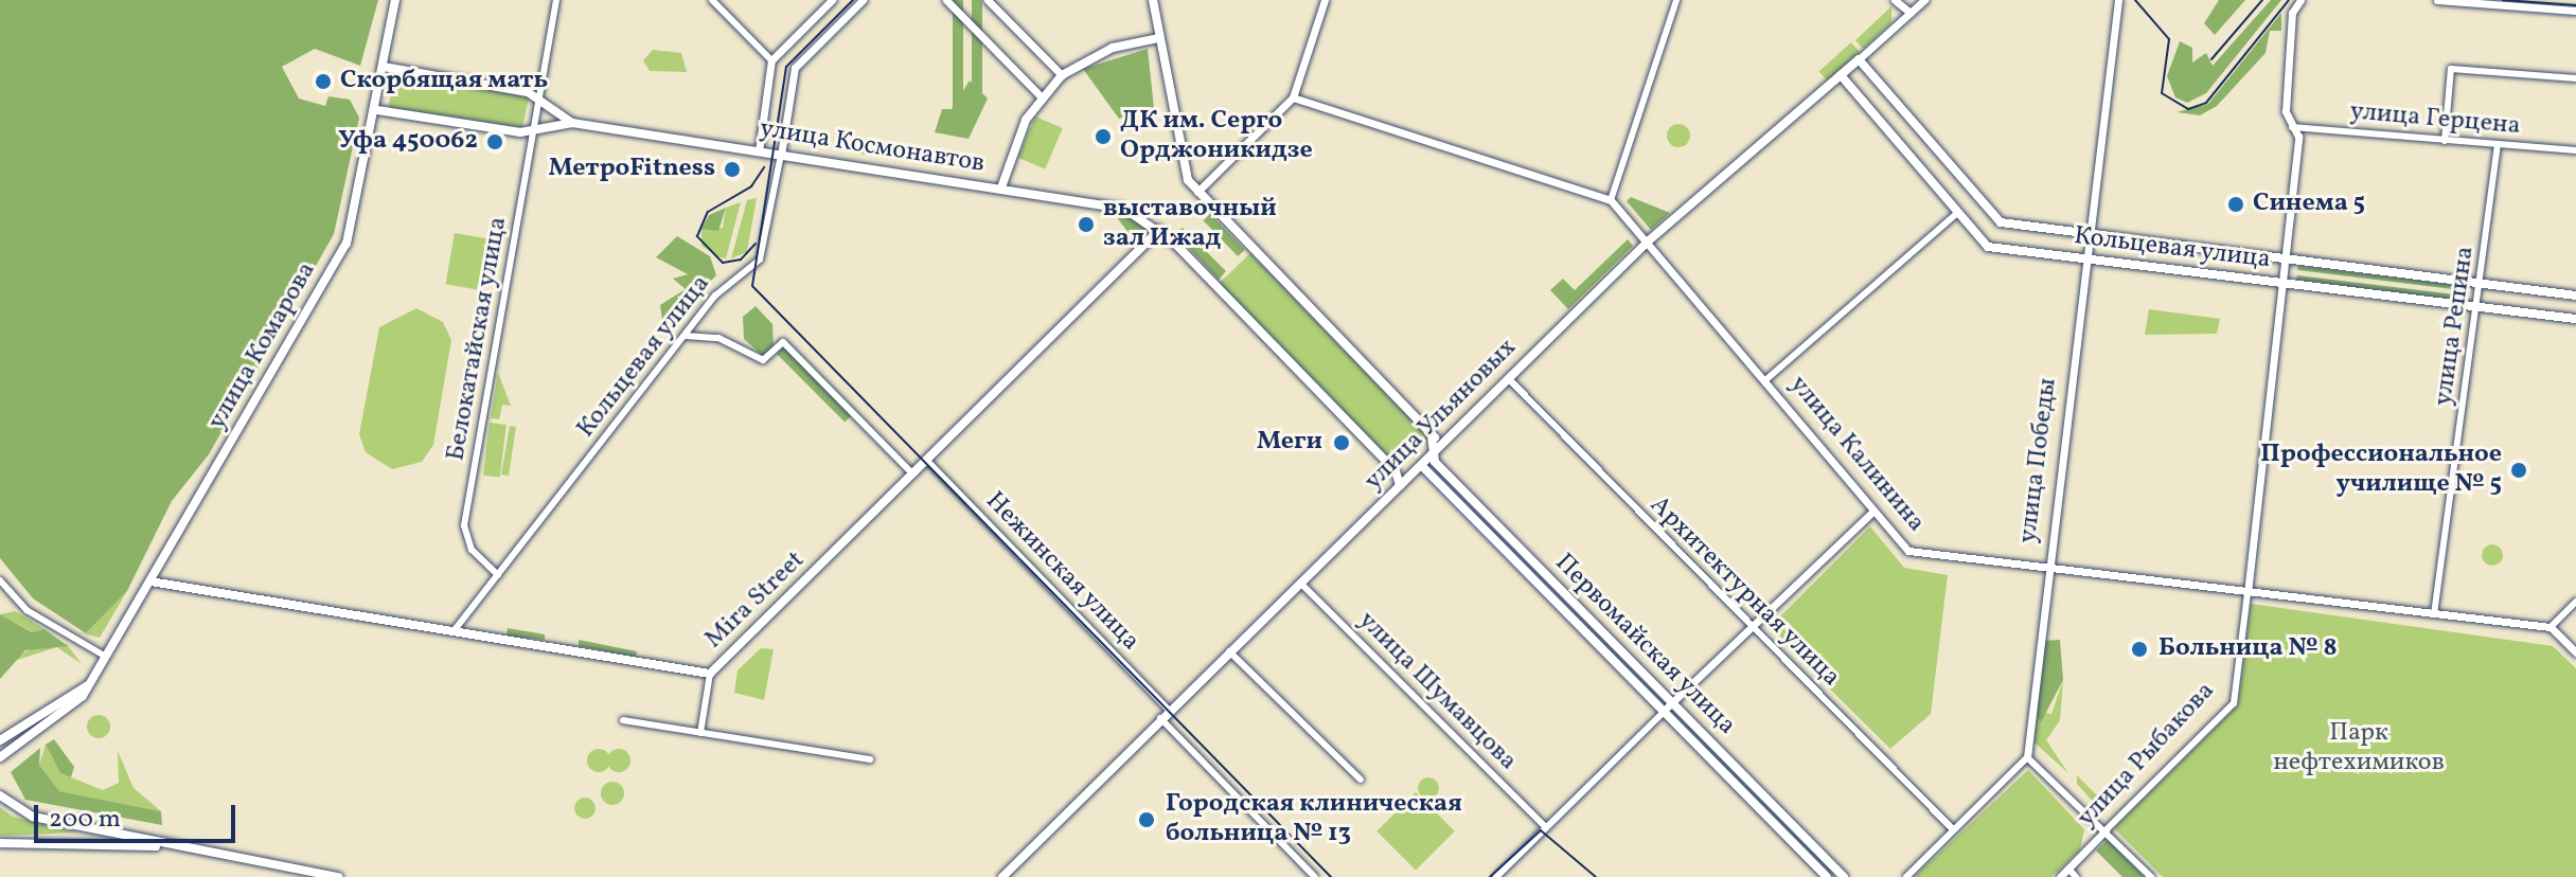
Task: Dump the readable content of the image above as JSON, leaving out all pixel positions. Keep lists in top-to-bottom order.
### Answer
{
  "streets": {
    "main road": [
      "улица Космонавтов",
      "Кольцевая улица",
      "улица Комарова",
      "улица Ульяновых",
      "Mira Street",
      "Первомайская улица"
    ],
    "street": [
      "улица Герцена",
      "улица Репина",
      "Белокатайская улица",
      "улица Калинина",
      "улица Победы",
      "Нежинская улица",
      "Архитектурная улица",
      "улица Шумавцова",
      "улица Рыбакова"
    ]
  },
  "crossings": [
    ["улица Герцена", "улица Репина"],
    ["улица Герцена", "улица Рыбакова"],
    ["улица Космонавтов", "Кольцевая улица"],
    ["улица Космонавтов", "Белокатайская улица"],
    ["улица Космонавтов", "улица Комарова"],
    ["улица Космонавтов", "Mira Street"],
    ["Кольцевая улица", "улица Репина"],
    ["Кольцевая улица", "Белокатайская улица"],
    ["Кольцевая улица", "улица Ульяновых"],
    ["Кольцевая улица", "улица Победы"],
    ["Кольцевая улица", "Mira Street"],
    ["Кольцевая улица", "улица Рыбакова"],
    ["улица Репина", "улица Калинина"],
    ["улица Комарова", "Mira Street"],
    ["улица Ульяновых", "улица Калинина"],
    ["улица Ульяновых", "Нежинская улица"],
    ["улица Ульяновых", "Архитектурная улица"],
    ["улица Ульяновых", "Первомайская улица"],
    ["улица Ульяновых", "улица Шумавцова"],
    ["улица Калинина", "улица Победы"],
    ["улица Калинина", "улица Рыбакова"],
    ["Нежинская улица", "Mira Street"]
  ],
  "parks": ["Парк нефтехимиков"],
  "places": [
    "Скорбящая мать",
    "ДК им. Серго Орджоникидзе",
    "Уфа 450062",
    "МетроFitness",
    "Синема 5",
    "выставочный зал Ижад",
    "Меги",
    "Профессиональное училище № 5",
    "Больница № 8",
    "Городская клиническая больница № 13"
  ],
  "scale_bar": "200 m"
}
